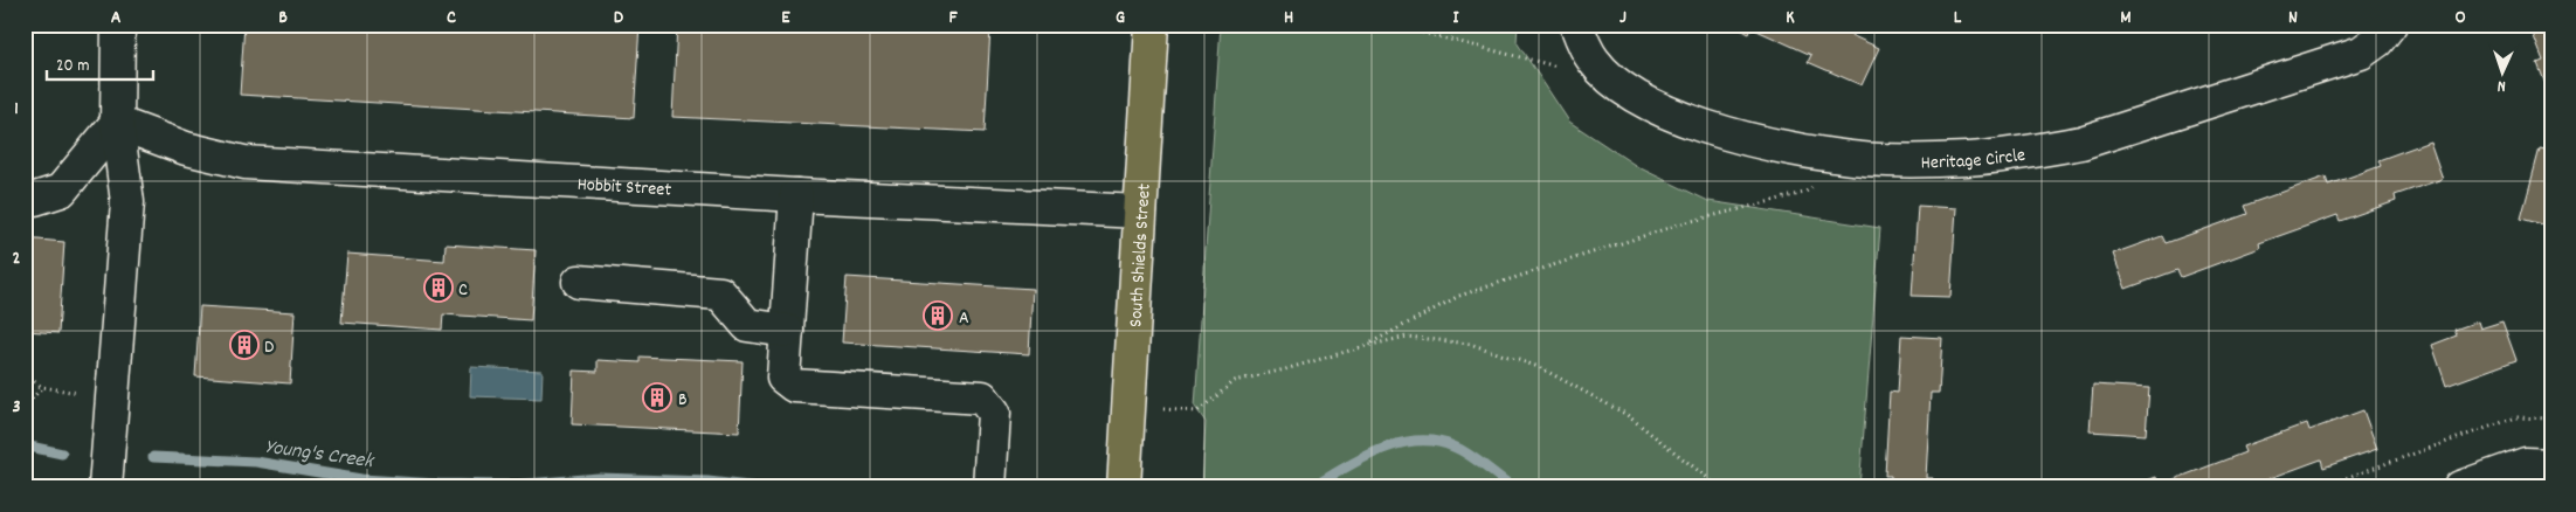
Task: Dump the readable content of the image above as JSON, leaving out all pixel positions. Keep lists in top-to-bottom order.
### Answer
{
  "streets": {
    "main road": ["South Shields Street"],
    "street": ["Heritage Circle", "Hobbit Street"]
  },
  "crossings": [
    ["Hobbit Street", "South Shields Street"]
  ],
  "water": ["Young's Creek"],
  "places": {
    "building": [
      "C",
      "A",
      "D",
      "B"
    ]
  },
  "scale_bar": "20 m",
  "north": "bottom",
  "grid": {
    "columns": [
      "A",
      "B",
      "C",
      "D",
      "E",
      "F",
      "G",
      "H",
      "I",
      "J",
      "K",
      "L",
      "M",
      "N",
      "O"
    ],
    "rows": ["1", "2", "3"]
  }
}
